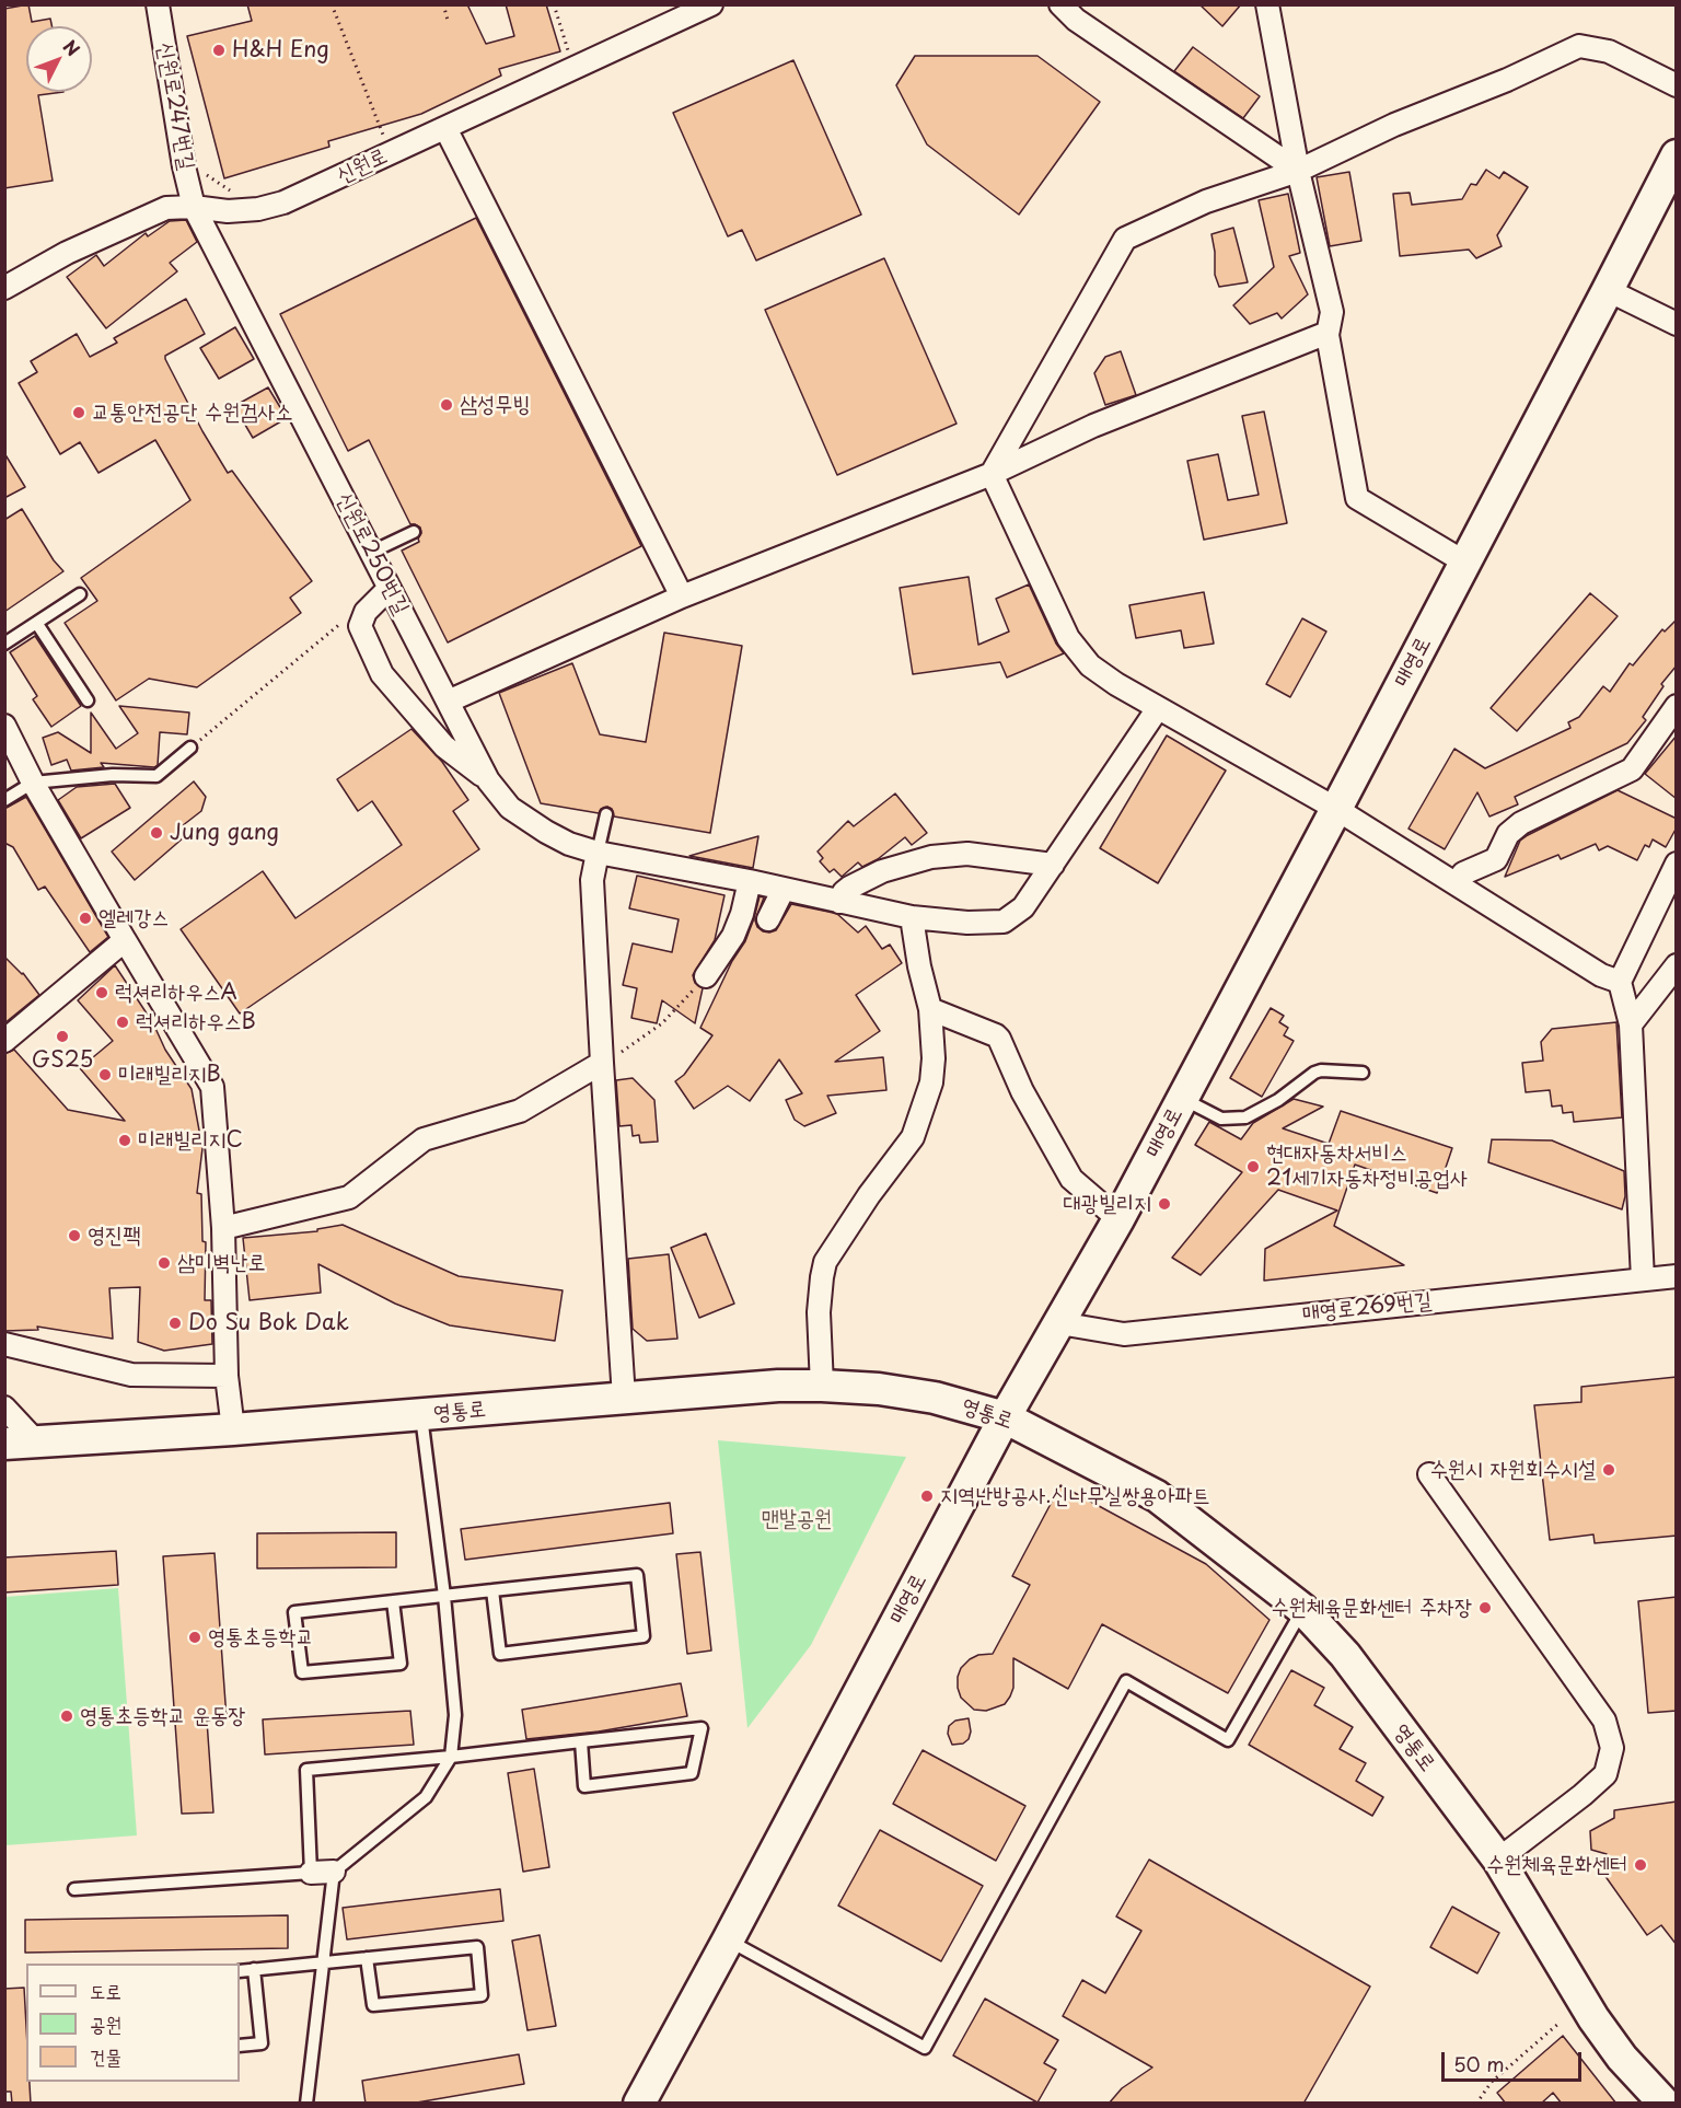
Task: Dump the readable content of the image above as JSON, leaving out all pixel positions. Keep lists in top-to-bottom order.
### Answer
{
  "streets": {
    "street": [
      "신원로247번길",
      "신원로",
      "신원로250번길",
      "매영로",
      "매영로269번길",
      "영통로"
    ]
  },
  "crossings": [
    ["신원로247번길", "신원로"],
    ["신원로247번길", "신원로250번길"],
    ["신원로", "신원로250번길"],
    ["매영로", "매영로269번길"],
    ["매영로", "영통로"]
  ],
  "parks": ["맨발공원"],
  "places": [
    "H&H Eng",
    "삼성무빙",
    "교통안전공단 수원검사소",
    "Jung gang",
    "엘레강스",
    "럭셔리하우스A",
    "럭셔리하우스B",
    "GS25",
    "미래빌리지B",
    "미래빌리지C",
    "현대자동차서비스 21세기자동차정비공업사",
    "대광빌리지",
    "영진팩",
    "삼미벽난로",
    "Do Su Bok Dak",
    "수원시 자원회수시설",
    "지역난방공사.신나무실쌍용아파트",
    "수원체육문화센터 주차장",
    "영통초등학교",
    "영통초등학교 운동장",
    "수원체육문화센터"
  ],
  "legend": ["도로", "공원", "건물"],
  "scale_bar": "50 m",
  "north": "top right"
}
